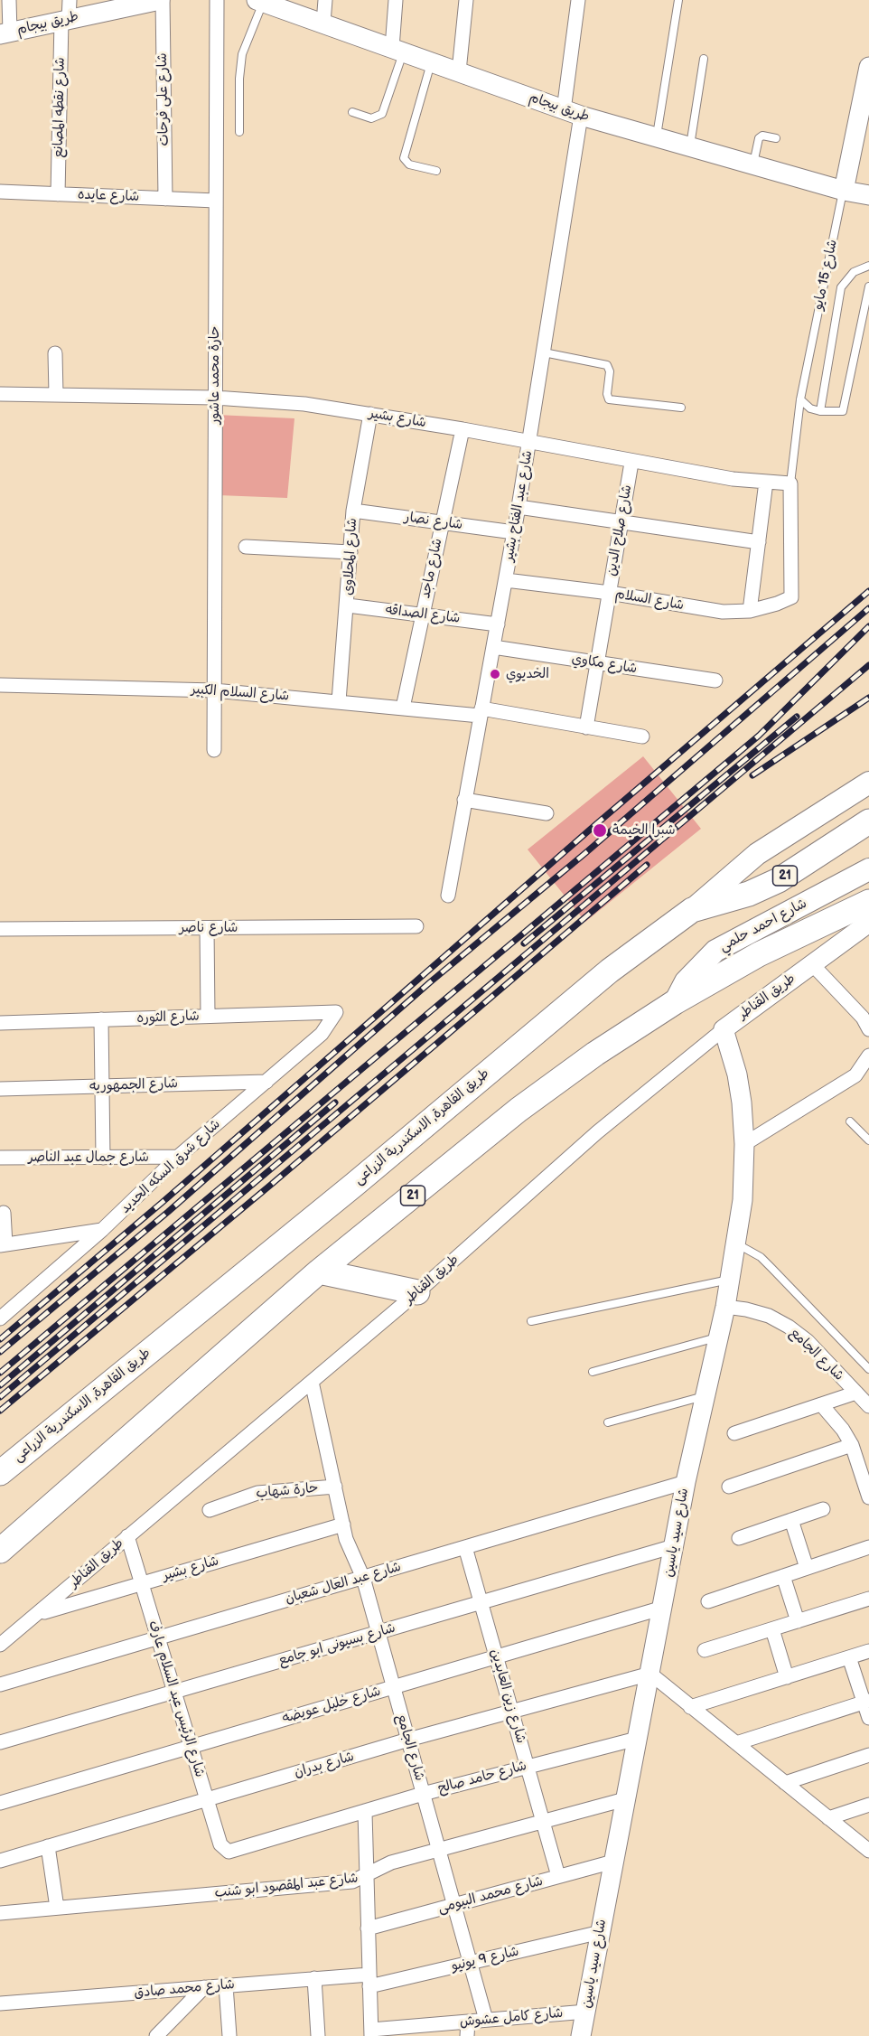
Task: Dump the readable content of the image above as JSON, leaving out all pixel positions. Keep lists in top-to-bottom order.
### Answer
{
  "streets": {
    "highway": ["21", "طريق القاهرة, الاسكندرية الزراعى"],
    "main road": [
      "طريق بيجام",
      "شارع 15 مايو",
      "شارع احمد حلمي",
      "طريق القناطر",
      "شارع سيد ياسين"
    ],
    "street": [
      "شارع على فرحات",
      "شارع نقطه المصانع",
      "شارع عايده",
      "حارة محمد عاشور",
      "شارع بشير",
      "شارع عبد الفتاح بشير",
      "شارع نصار",
      "شارع صلاح الدين",
      "شارع المحلاوى",
      "شارع ماجد",
      "شارع السلام",
      "شارع الصداقه",
      "شارع مكاوي",
      "شارع السلام الكبير",
      "شارع ناصر",
      "شارع الثوره",
      "شارع الجمهوريه",
      "شارع جمال عبد الناصر",
      "شارع شرق السكه الحديد",
      "شارع الجامع",
      "حارة شهاب",
      "شارع عبد العال شعبان",
      "شارع بسيونى ابو جامع",
      "شارع زين العابدين",
      "شارع الرئيس عبد السلام عارف",
      "شارع خليل عويضه",
      "شارع بدران",
      "شارع حامد صالح",
      "شارع عبد المقصود ابو شنب",
      "شارع محمد البيومى",
      "شارع 9 يونيو",
      "شارع محمد صادق",
      "شارع كامل عشوش"
    ]
  },
  "crossings": [
    ["طريق بيجام", "شارع على فرحات"],
    ["طريق بيجام", "شارع نقطه المصانع"],
    ["طريق بيجام", "شارع 15 مايو"],
    ["طريق بيجام", "شارع عبد الفتاح بشير"],
    ["شارع على فرحات", "شارع عايده"],
    ["شارع نقطه المصانع", "شارع عايده"],
    ["شارع عايده", "حارة محمد عاشور"],
    ["شارع 15 مايو", "شارع بشير"],
    ["شارع 15 مايو", "شارع السلام"],
    ["حارة محمد عاشور", "شارع بشير"],
    ["حارة محمد عاشور", "شارع السلام الكبير"],
    ["شارع بشير", "شارع عبد الفتاح بشير"],
    ["شارع بشير", "شارع صلاح الدين"],
    ["شارع بشير", "شارع المحلاوى"],
    ["شارع بشير", "شارع ماجد"],
    ["شارع بشير", "شارع السلام"],
    ["شارع بشير", "طريق القناطر"],
    ["شارع بشير", "شارع الجامع"],
    ["شارع بشير", "شارع الرئيس عبد السلام عارف"],
    ["شارع عبد الفتاح بشير", "شارع نصار"],
    ["شارع عبد الفتاح بشير", "شارع السلام"],
    ["شارع عبد الفتاح بشير", "شارع الصداقه"],
    ["شارع عبد الفتاح بشير", "شارع مكاوي"],
    ["شارع عبد الفتاح بشير", "شارع السلام الكبير"],
    ["شارع نصار", "شارع المحلاوى"],
    ["شارع نصار", "شارع ماجد"],
    ["شارع صلاح الدين", "شارع السلام"],
    ["شارع صلاح الدين", "شارع مكاوي"],
    ["شارع صلاح الدين", "شارع السلام الكبير"],
    ["شارع المحلاوى", "شارع الصداقه"],
    ["شارع المحلاوى", "شارع السلام الكبير"],
    ["شارع ماجد", "شارع الصداقه"],
    ["شارع ماجد", "شارع السلام الكبير"],
    ["21", "شارع احمد حلمي"],
    ["طريق القناطر", "شارع الجامع"],
    ["طريق القناطر", "شارع سيد ياسين"],
    ["طريق القناطر", "شارع الرئيس عبد السلام عارف"],
    ["شارع الثوره", "شارع شرق السكه الحديد"],
    ["شارع الجمهوريه", "شارع شرق السكه الحديد"],
    ["شارع جمال عبد الناصر", "شارع شرق السكه الحديد"],
    ["شارع الجامع", "حارة شهاب"],
    ["شارع الجامع", "شارع سيد ياسين"],
    ["شارع الجامع", "شارع عبد العال شعبان"],
    ["شارع الجامع", "شارع بسيونى ابو جامع"],
    ["شارع الجامع", "شارع خليل عويضه"],
    ["شارع الجامع", "شارع بدران"],
    ["شارع الجامع", "شارع حامد صالح"],
    ["شارع الجامع", "شارع عبد المقصود ابو شنب"],
    ["شارع الجامع", "شارع محمد البيومى"],
    ["شارع الجامع", "شارع 9 يونيو"],
    ["شارع الجامع", "شارع كامل عشوش"],
    ["شارع سيد ياسين", "شارع عبد العال شعبان"],
    ["شارع سيد ياسين", "شارع بسيونى ابو جامع"],
    ["شارع سيد ياسين", "شارع خليل عويضه"],
    ["شارع سيد ياسين", "شارع بدران"],
    ["شارع سيد ياسين", "شارع حامد صالح"],
    ["شارع سيد ياسين", "شارع عبد المقصود ابو شنب"],
    ["شارع سيد ياسين", "شارع محمد البيومى"],
    ["شارع سيد ياسين", "شارع 9 يونيو"],
    ["شارع سيد ياسين", "شارع كامل عشوش"],
    ["شارع عبد العال شعبان", "شارع زين العابدين"],
    ["شارع عبد العال شعبان", "شارع الرئيس عبد السلام عارف"],
    ["شارع بسيونى ابو جامع", "شارع زين العابدين"],
    ["شارع بسيونى ابو جامع", "شارع الرئيس عبد السلام عارف"],
    ["شارع زين العابدين", "شارع خليل عويضه"],
    ["شارع زين العابدين", "شارع بدران"],
    ["شارع زين العابدين", "شارع حامد صالح"],
    ["شارع زين العابدين", "شارع عبد المقصود ابو شنب"],
    ["شارع زين العابدين", "شارع محمد البيومى"],
    ["شارع الرئيس عبد السلام عارف", "شارع خليل عويضه"],
    ["شارع الرئيس عبد السلام عارف", "شارع بدران"],
    ["شارع الرئيس عبد السلام عارف", "شارع حامد صالح"],
    ["شارع 9 يونيو", "شارع محمد صادق"]
  ],
  "places": ["الخديوي", "شبرا الخيمة"]
}
